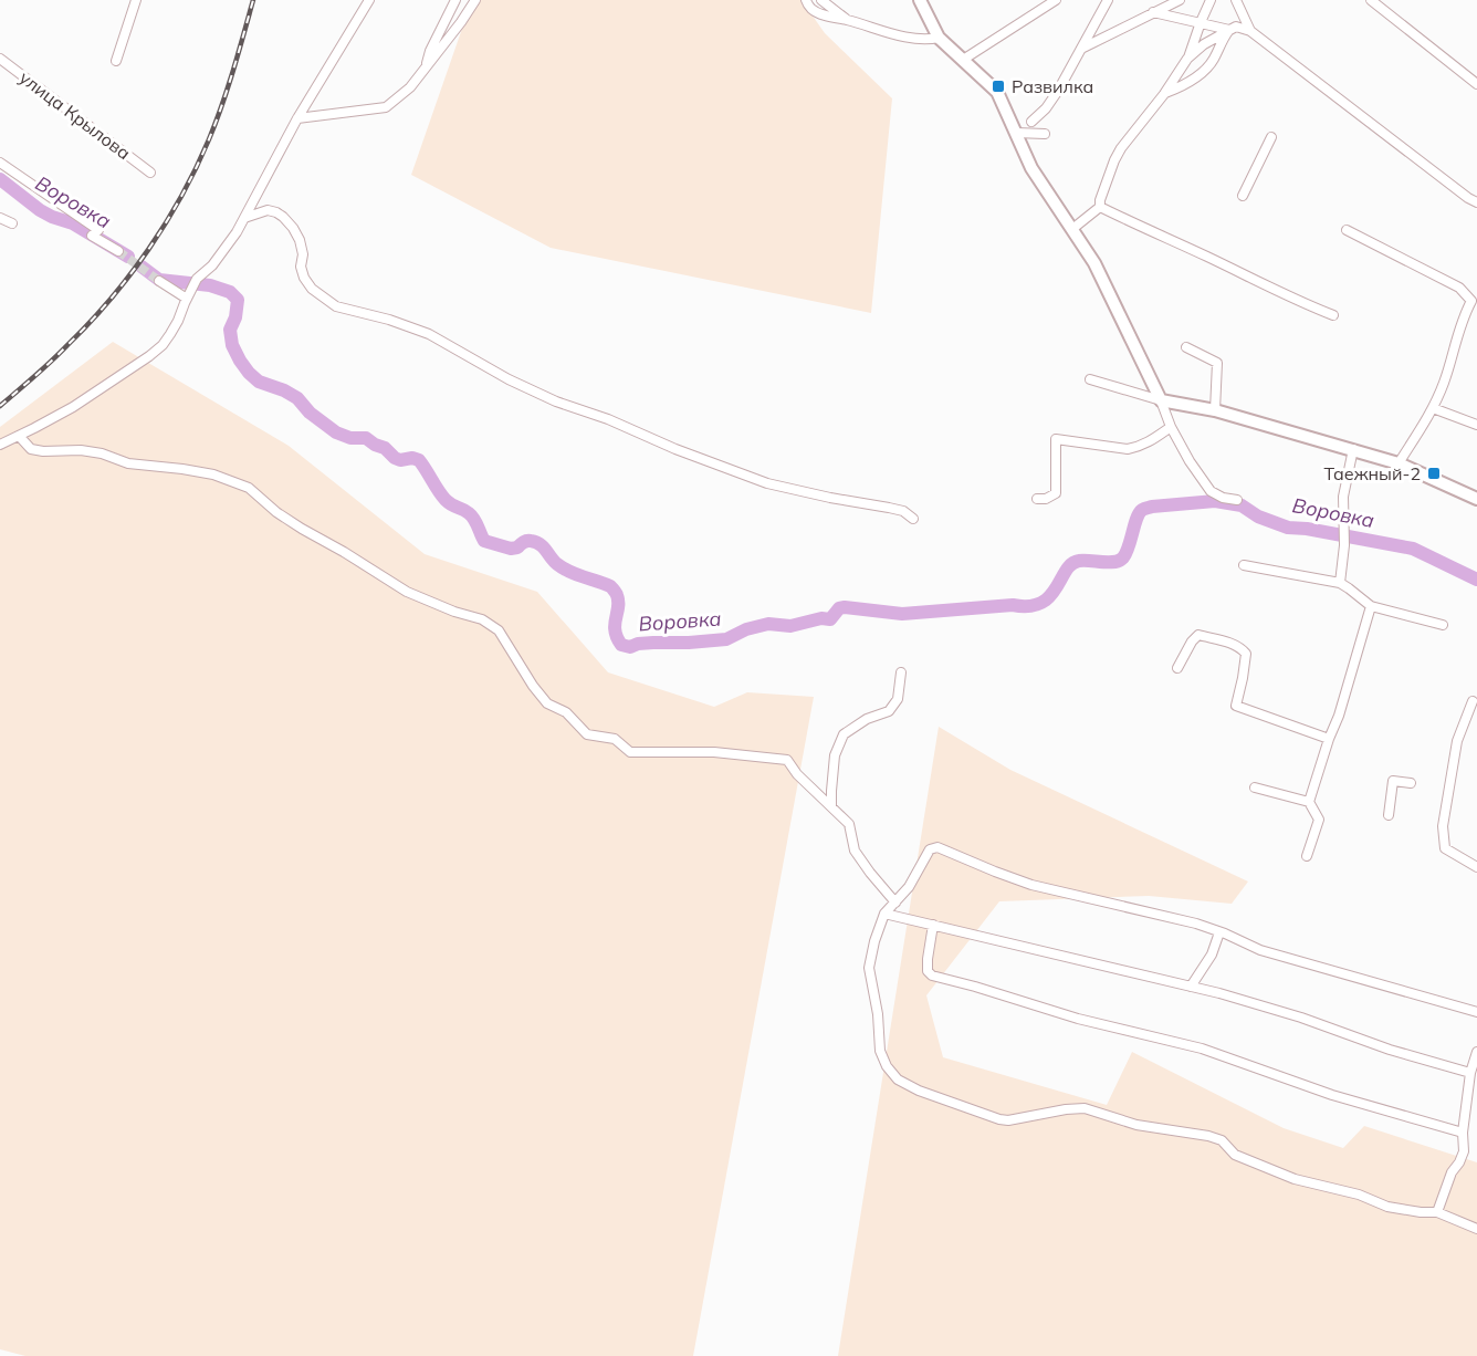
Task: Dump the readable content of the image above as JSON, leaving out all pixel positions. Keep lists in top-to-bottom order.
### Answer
{
  "streets": {
    "street": ["улица Крылова"]
  },
  "water": ["Воровка"],
  "places": {
    "transit": ["Развилка", "Таежный-2"]
  }
}
